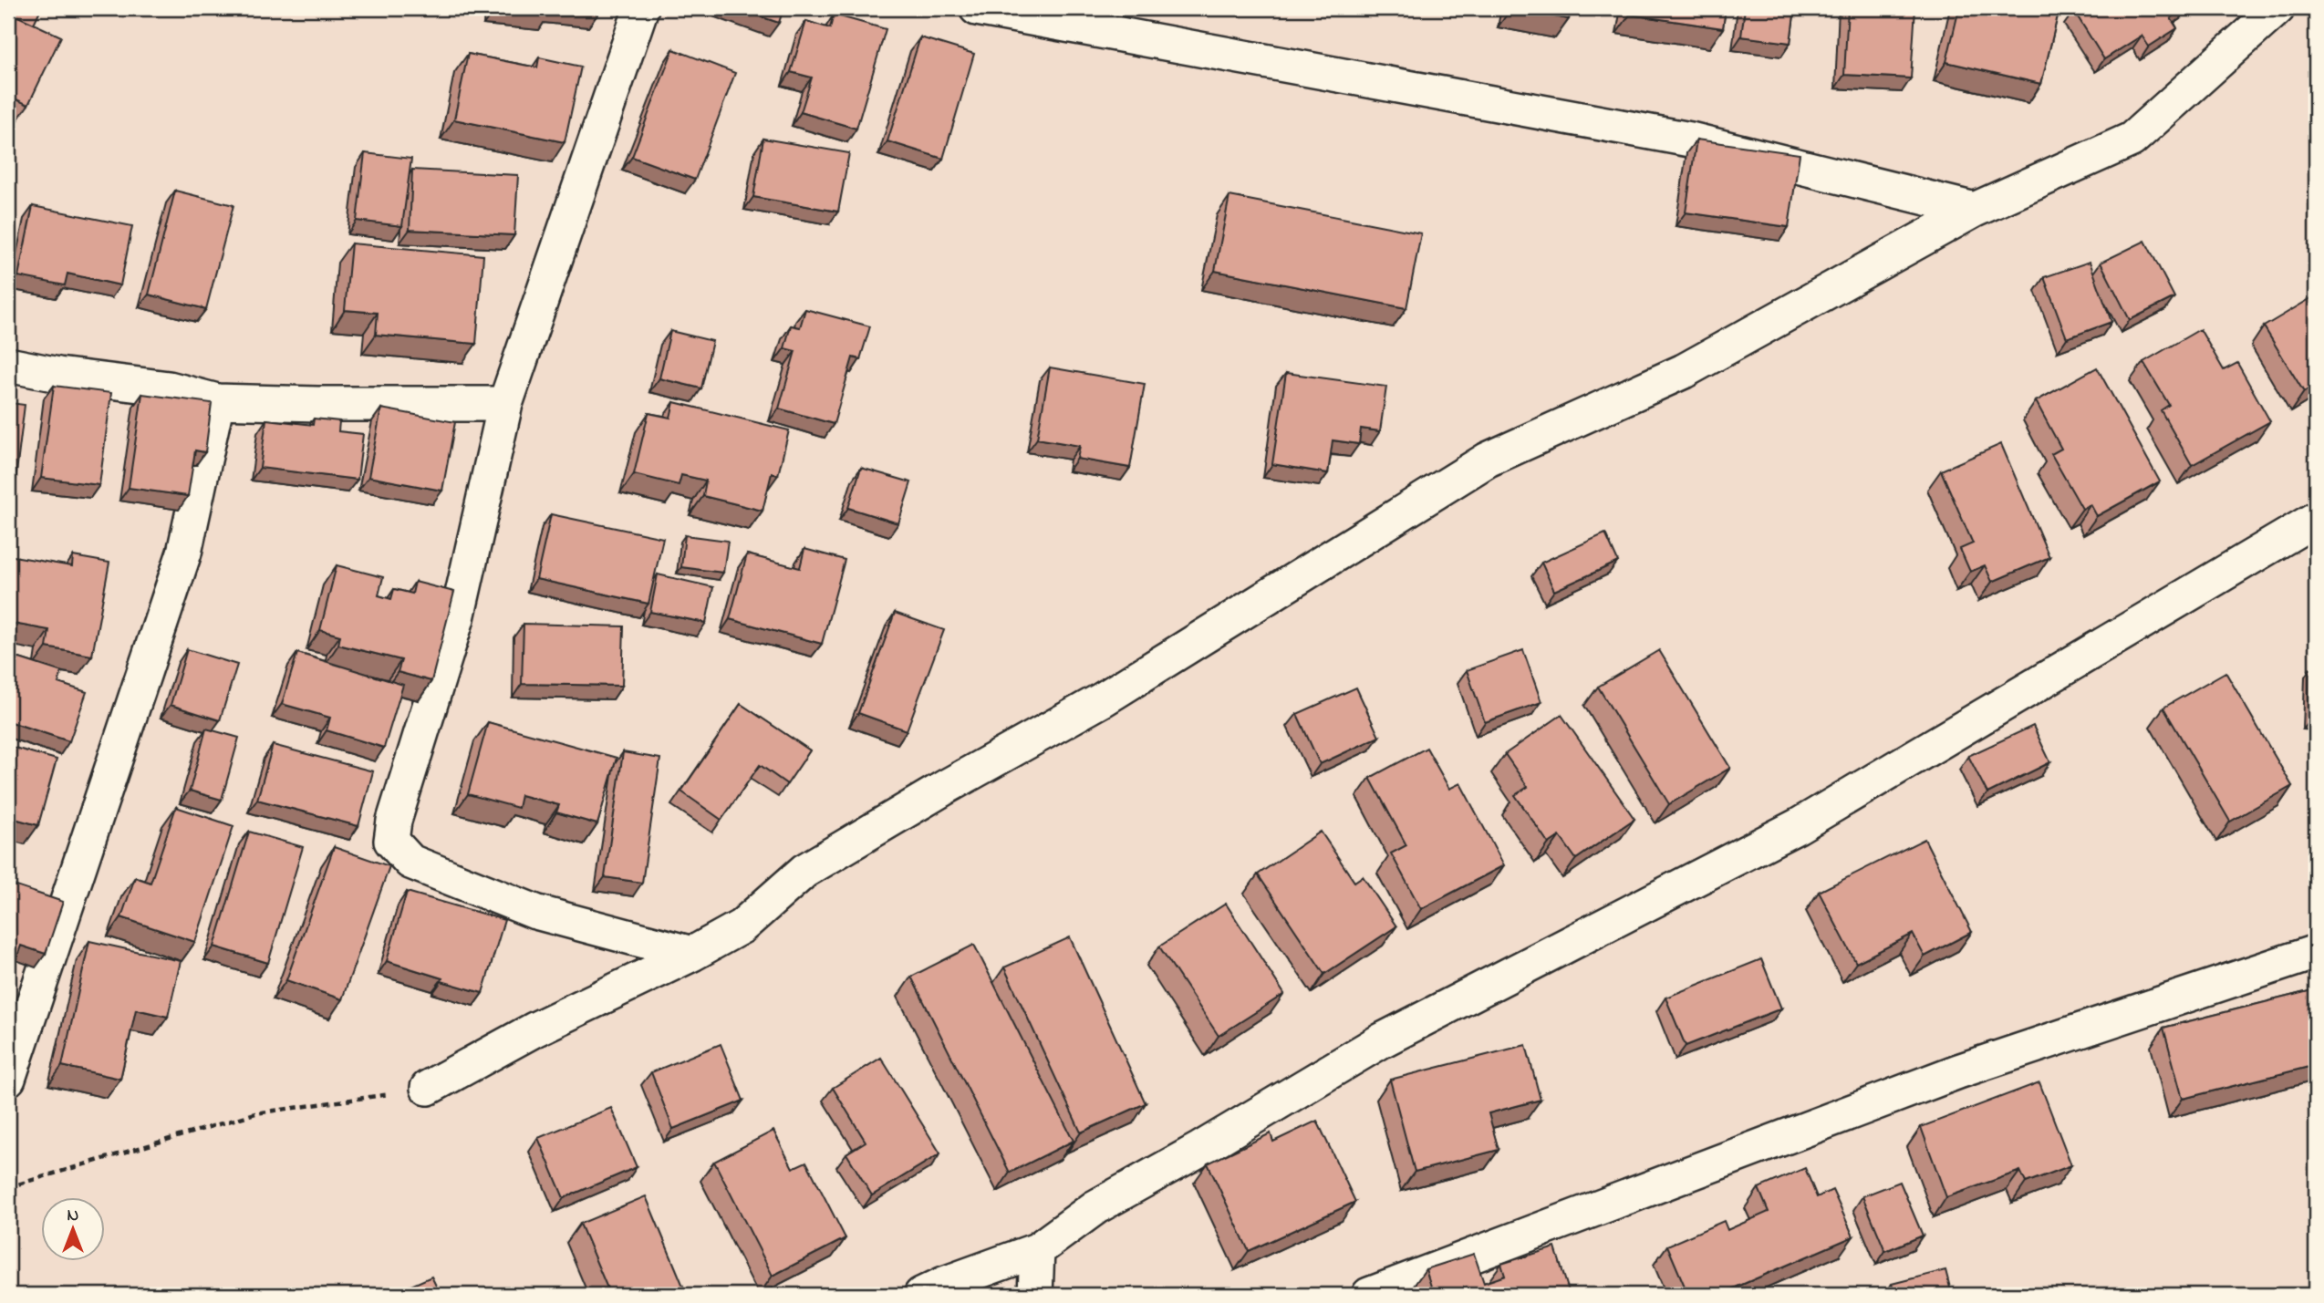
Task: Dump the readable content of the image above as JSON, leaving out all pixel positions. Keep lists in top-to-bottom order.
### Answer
{
  "north": "top"
}
